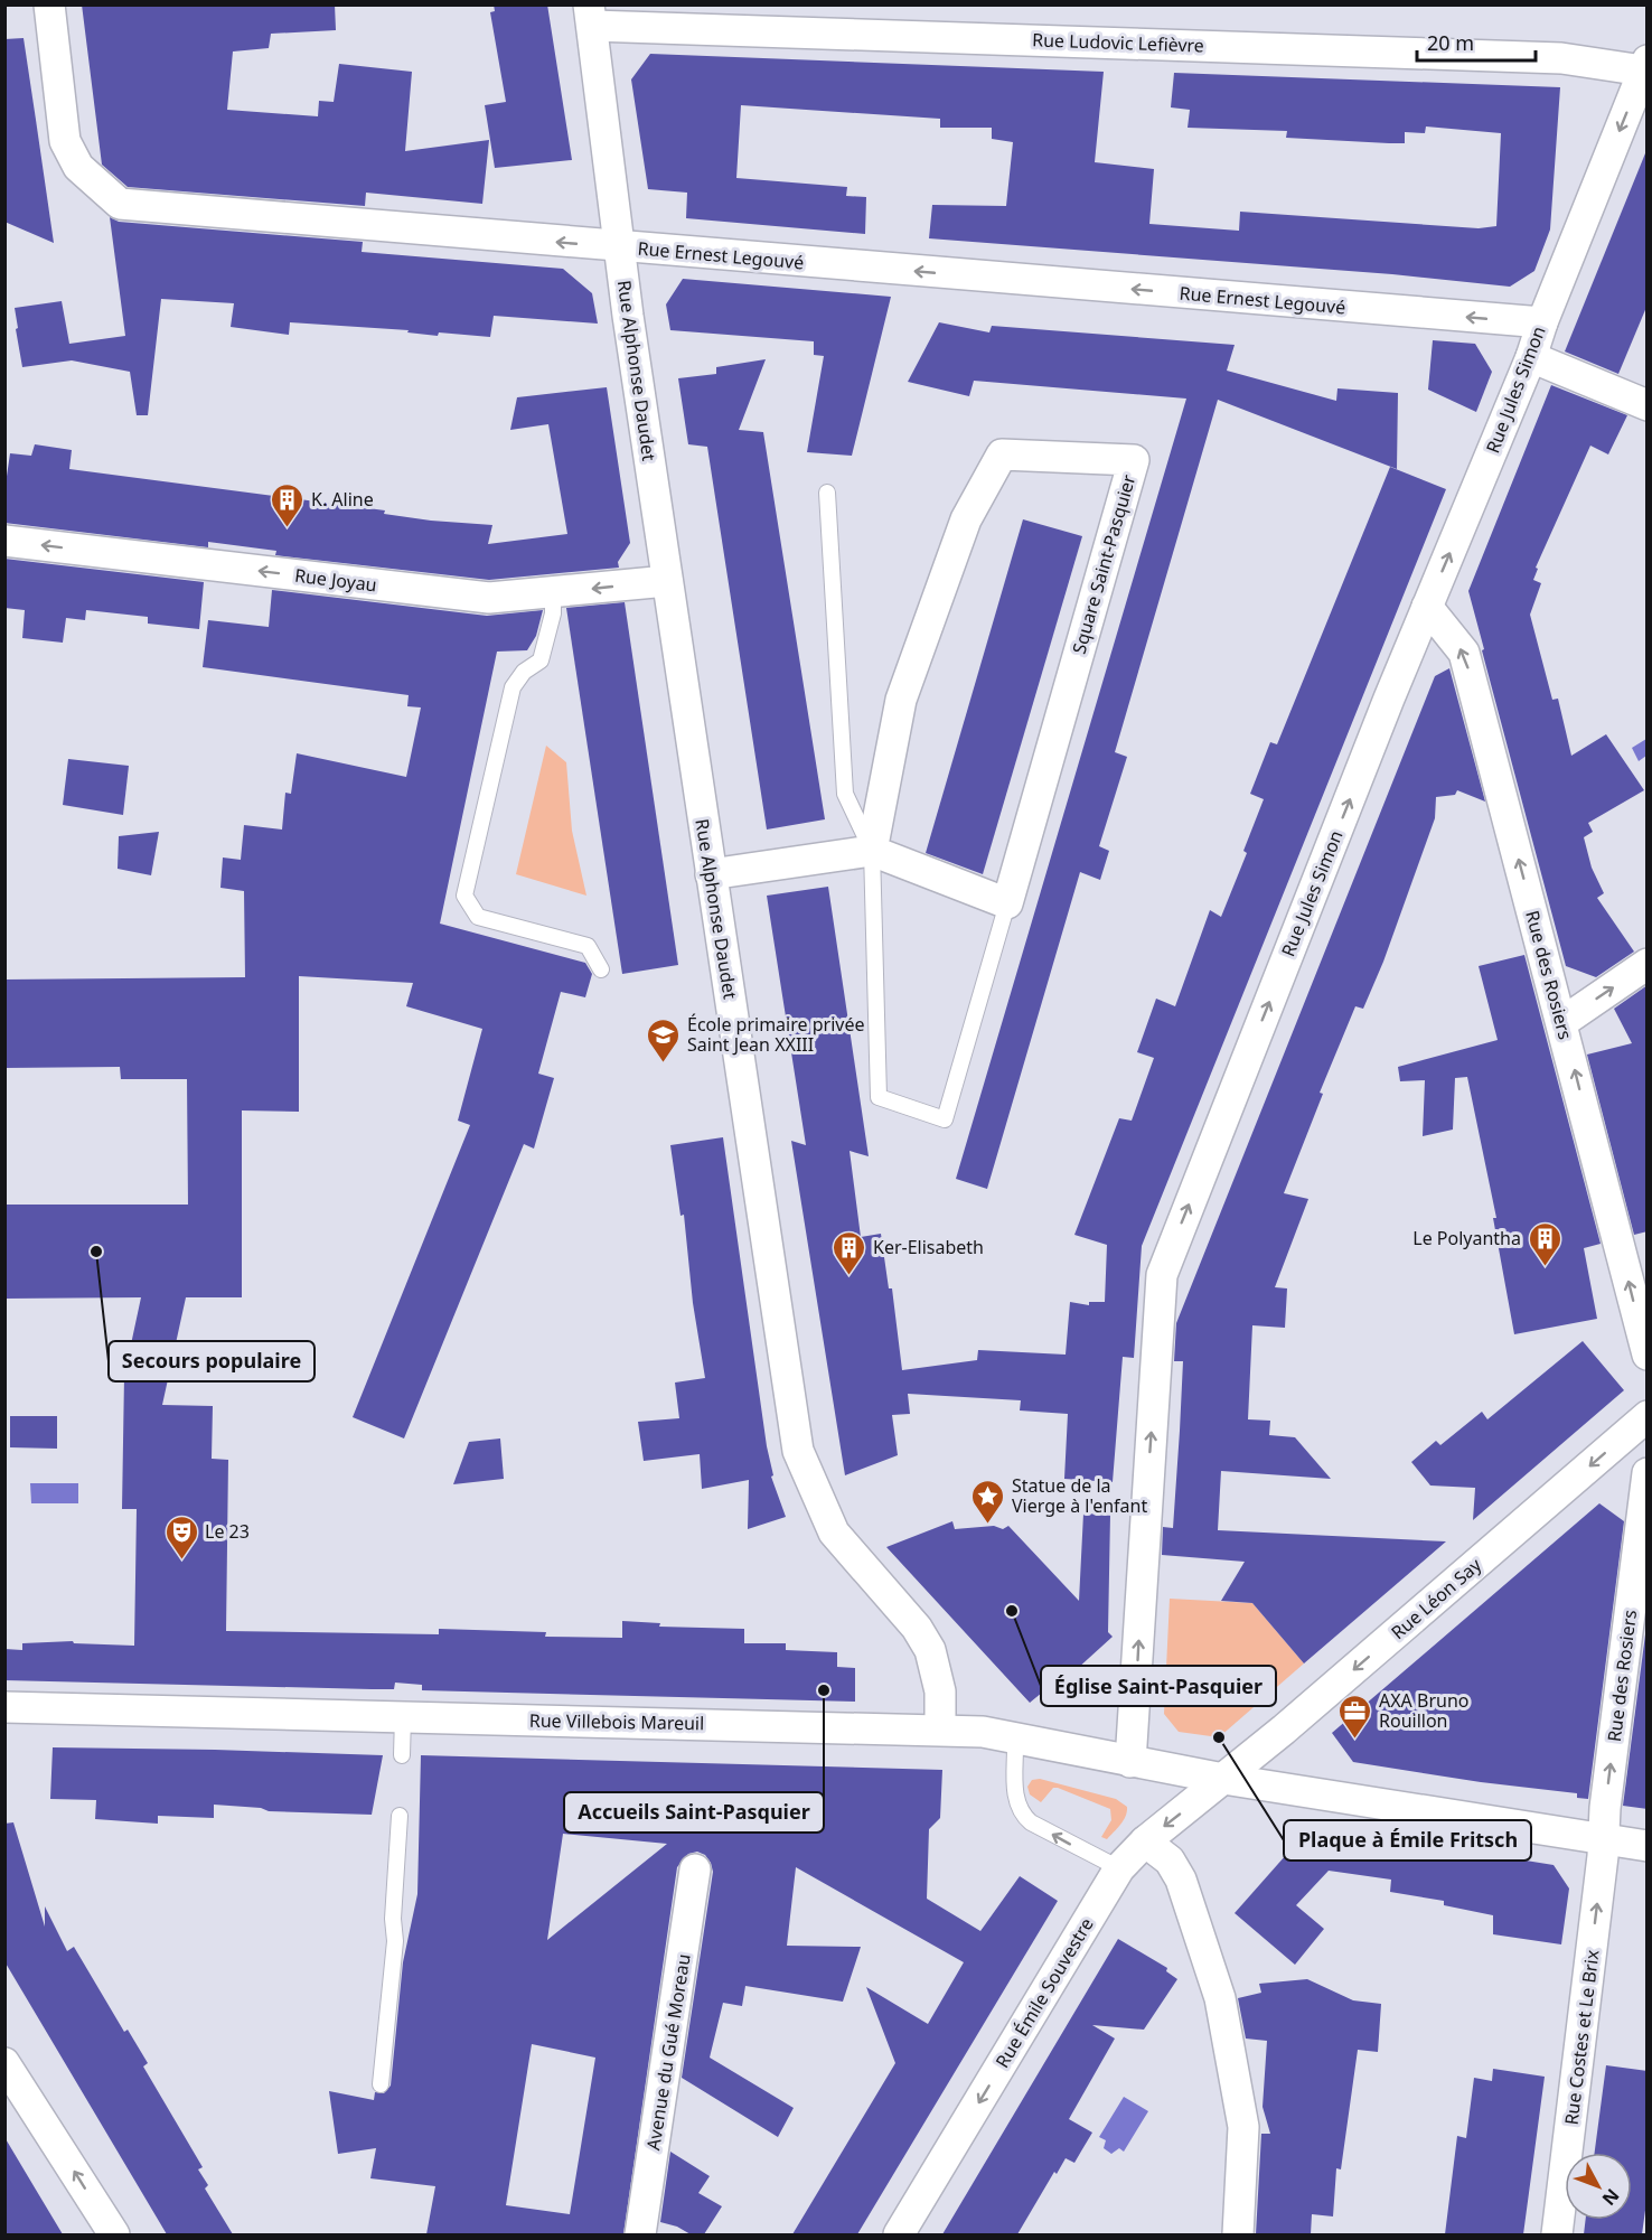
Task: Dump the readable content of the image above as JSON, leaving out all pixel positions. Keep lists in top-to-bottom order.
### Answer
{
  "streets": {
    "street": [
      "Rue Ludovic Lefièvre",
      "Rue Ernest Legouvé",
      "Rue Alphonse Daudet",
      "Rue Jules Simon",
      "Square Saint-Pasquier",
      "Rue Joyau",
      "Rue des Rosiers",
      "Rue Léon Say",
      "Rue Villebois Mareuil",
      "Rue Émile Souvestre",
      "Rue Costes et Le Brix",
      "Avenue du Gué Moreau"
    ]
  },
  "crossings": [
    ["Rue Ludovic Lefièvre", "Rue Alphonse Daudet"],
    ["Rue Ludovic Lefièvre", "Rue Jules Simon"],
    ["Rue Ernest Legouvé", "Rue Alphonse Daudet"],
    ["Rue Ernest Legouvé", "Rue Jules Simon"],
    ["Rue Alphonse Daudet", "Rue Joyau"],
    ["Rue Alphonse Daudet", "Rue Villebois Mareuil"],
    ["Rue Jules Simon", "Rue des Rosiers"],
    ["Rue Jules Simon", "Rue Villebois Mareuil"],
    ["Rue des Rosiers", "Rue Villebois Mareuil"],
    ["Rue des Rosiers", "Rue Costes et Le Brix"],
    ["Rue Léon Say", "Rue Villebois Mareuil"],
    ["Rue Léon Say", "Rue Émile Souvestre"],
    ["Rue Villebois Mareuil", "Rue Émile Souvestre"],
    ["Rue Villebois Mareuil", "Rue Costes et Le Brix"]
  ],
  "one_way": [
    "Rue Ernest Legouvé",
    "Rue Joyau",
    "Rue des Rosiers",
    "Rue Léon Say",
    "Rue Émile Souvestre",
    "Rue Costes et Le Brix"
  ],
  "places": {
    "building": ["K. Aline", "Le Polyantha", "Ker-Elisabeth"],
    "school or university": ["École primaire privée Saint Jean XXIII"],
    "other": [
      "Secours populaire",
      "Église Saint-Pasquier",
      "Accueils Saint-Pasquier",
      "Plaque à Émile Fritsch"
    ],
    "place": ["Statue de la Vierge à l'enfant"],
    "theatre": ["Le 23"],
    "office": ["AXA Bruno Rouillon"]
  },
  "scale_bar": "20 m",
  "north": "bottom right"
}
